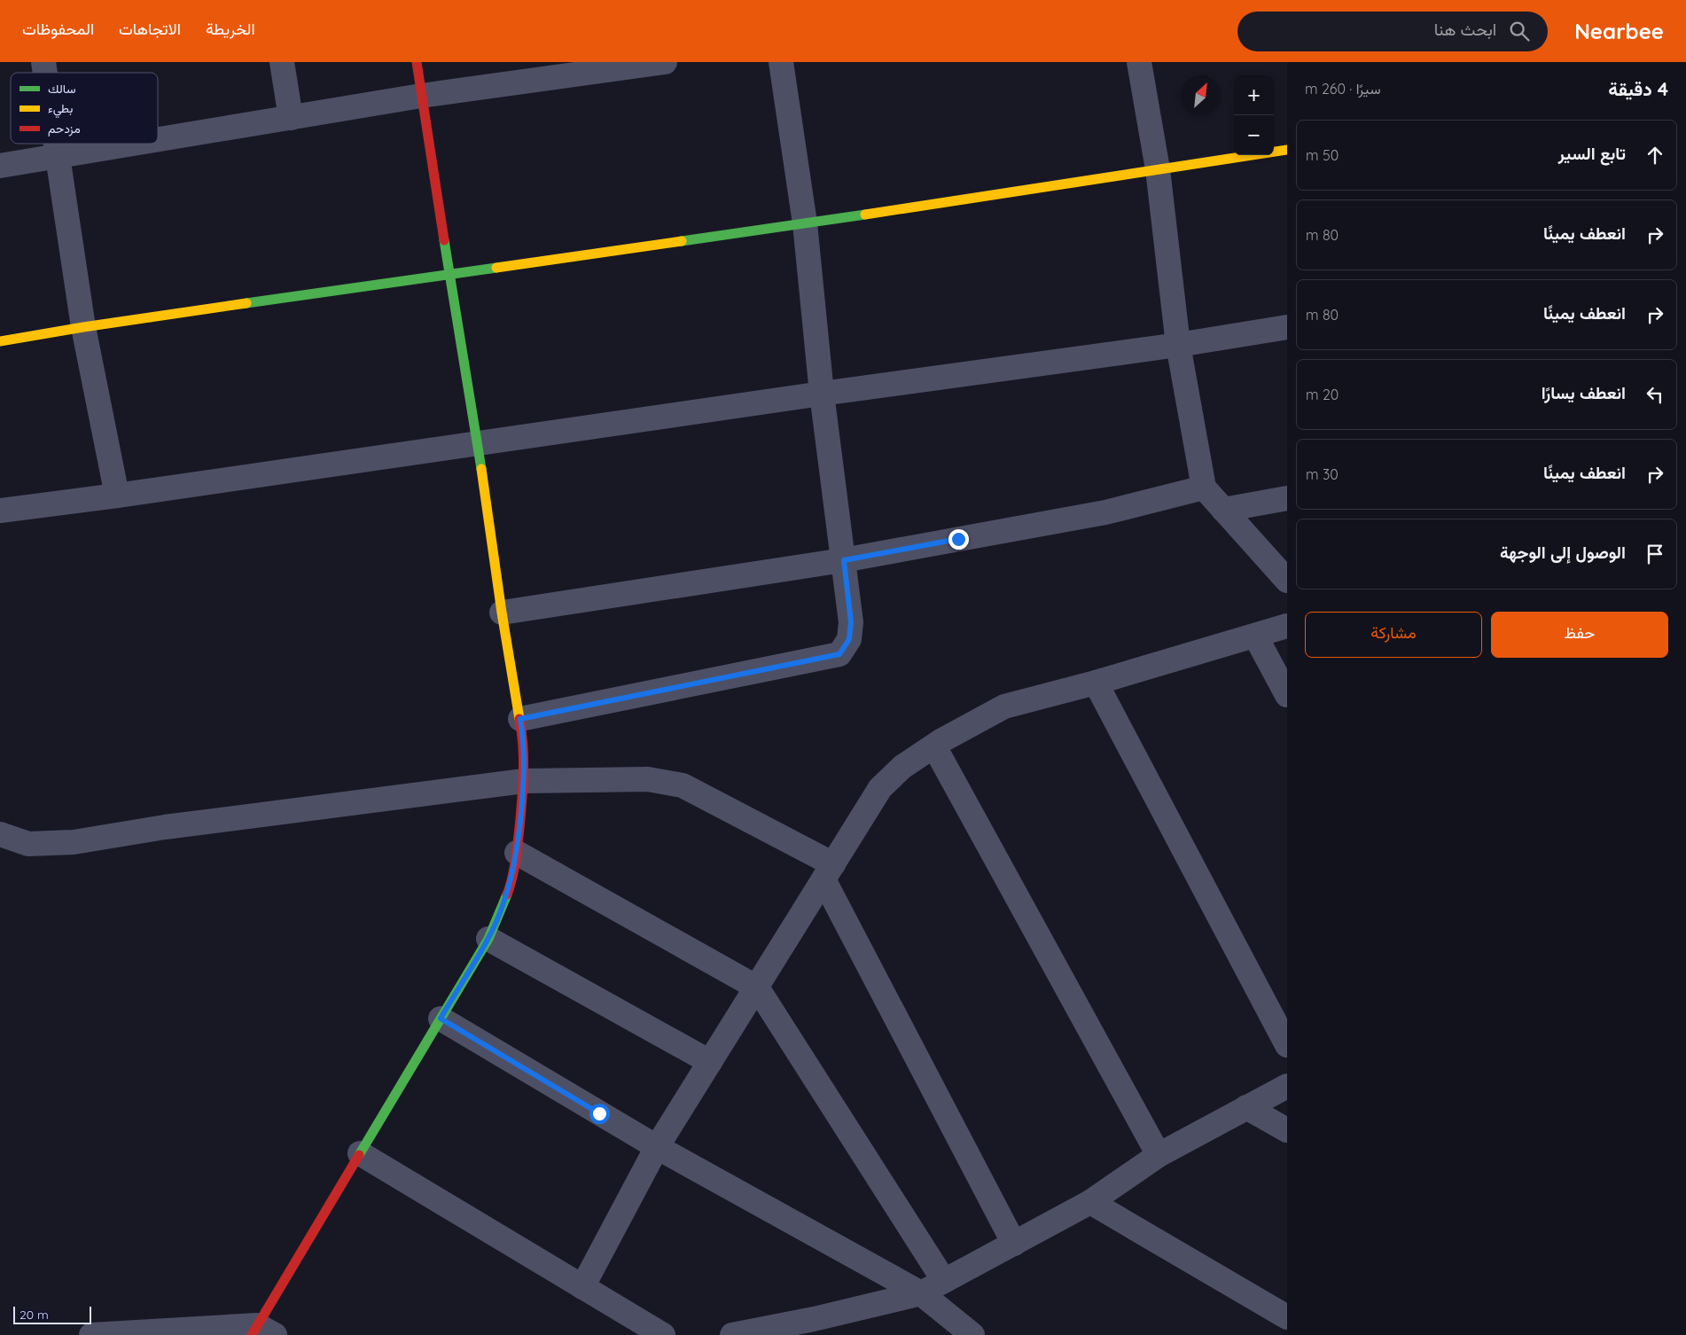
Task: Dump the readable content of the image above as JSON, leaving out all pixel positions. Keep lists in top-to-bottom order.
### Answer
{
  "legend": ["سالك", "بطيء", "مزدحم"],
  "scale_bar": "20 m",
  "north": "top right",
  "page": {
    "header": "Nearbee",
    "search": "ابحث هنا",
    "nav": ["الخريطة", "الاتجاهات", "المحفوظات"],
    "heading": ["4 دقيقة", "سيرًا · 260 m"],
    "map_buttons": ["+", "−"],
    "list": [
      ["تابع السير", "50 m"],
      ["انعطف يمينًا", "80 m"],
      ["انعطف يمينًا", "80 m"],
      ["انعطف يسارًا", "20 m"],
      ["انعطف يمينًا", "30 m"],
      "الوصول إلى الوجهة"
    ],
    "buttons": ["حفظ", "مشاركة"],
    "scale": "20 m"
  }
}
